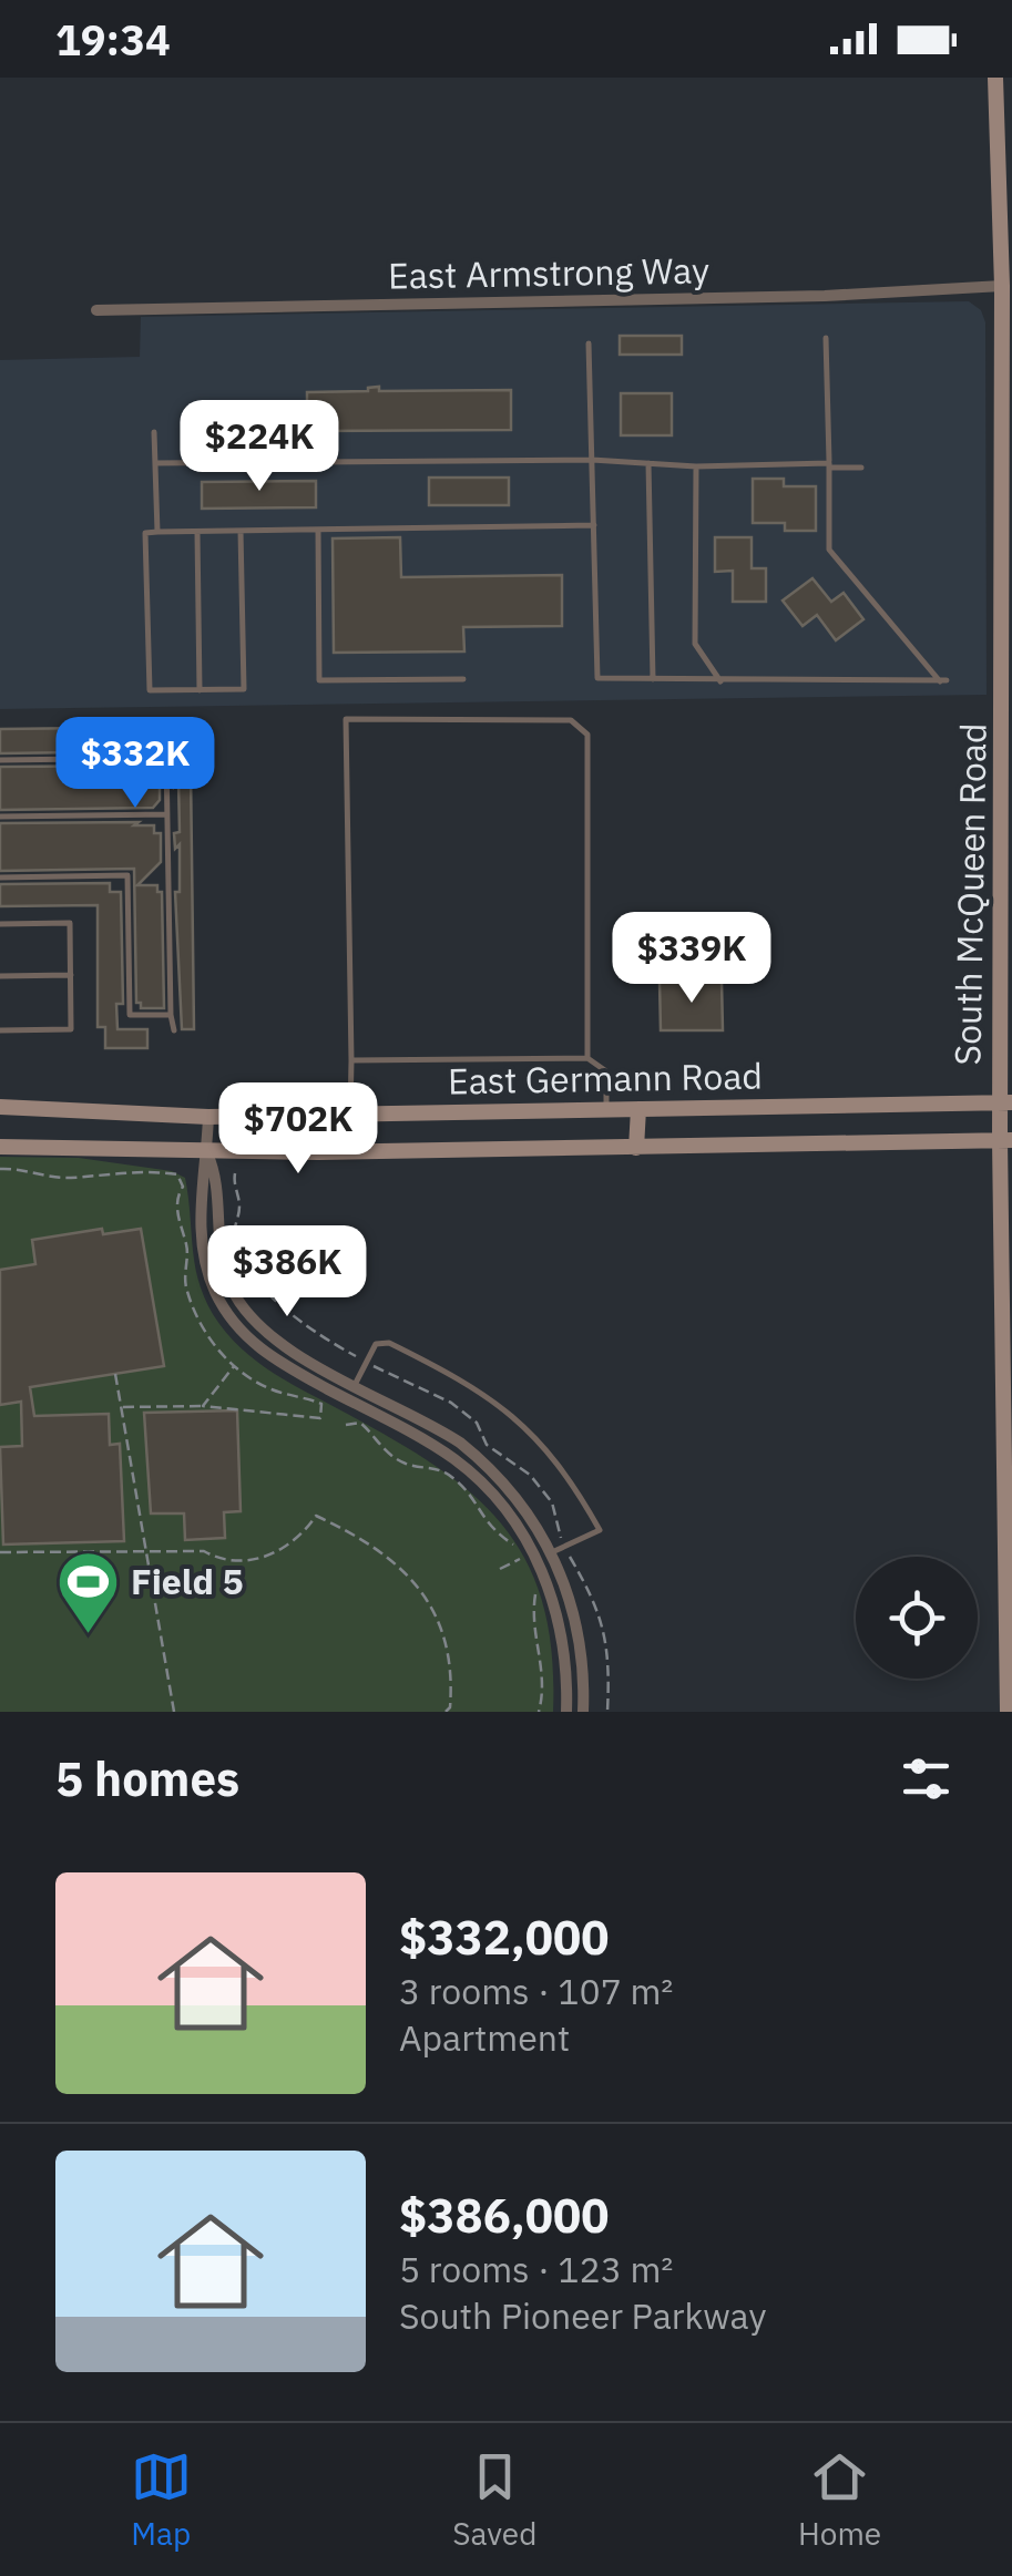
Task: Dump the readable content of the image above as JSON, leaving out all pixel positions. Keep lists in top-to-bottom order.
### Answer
{
  "streets": {
    "main road": ["South McQueen Road", "East Germann Road"],
    "street": ["East Armstrong Way"]
  },
  "crossings": [
    ["East Armstrong Way", "South McQueen Road"],
    ["South McQueen Road", "East Germann Road"]
  ],
  "places": {
    "sports": ["Field 5"]
  },
  "page": {
    "status": "19:34",
    "price": [
      "$224K",
      "$332K",
      "$339K",
      "$702K",
      "$386K"
    ],
    "heading": "5 homes",
    "list": [
      {
        "name": "$332,000",
        "note": "3 rooms · 107 m² · Apartment"
      },
      {
        "name": "$386,000",
        "note": "5 rooms · 123 m² · South Pioneer Parkway"
      }
    ],
    "tabs": ["Map", "Saved", "Home"]
  }
}
